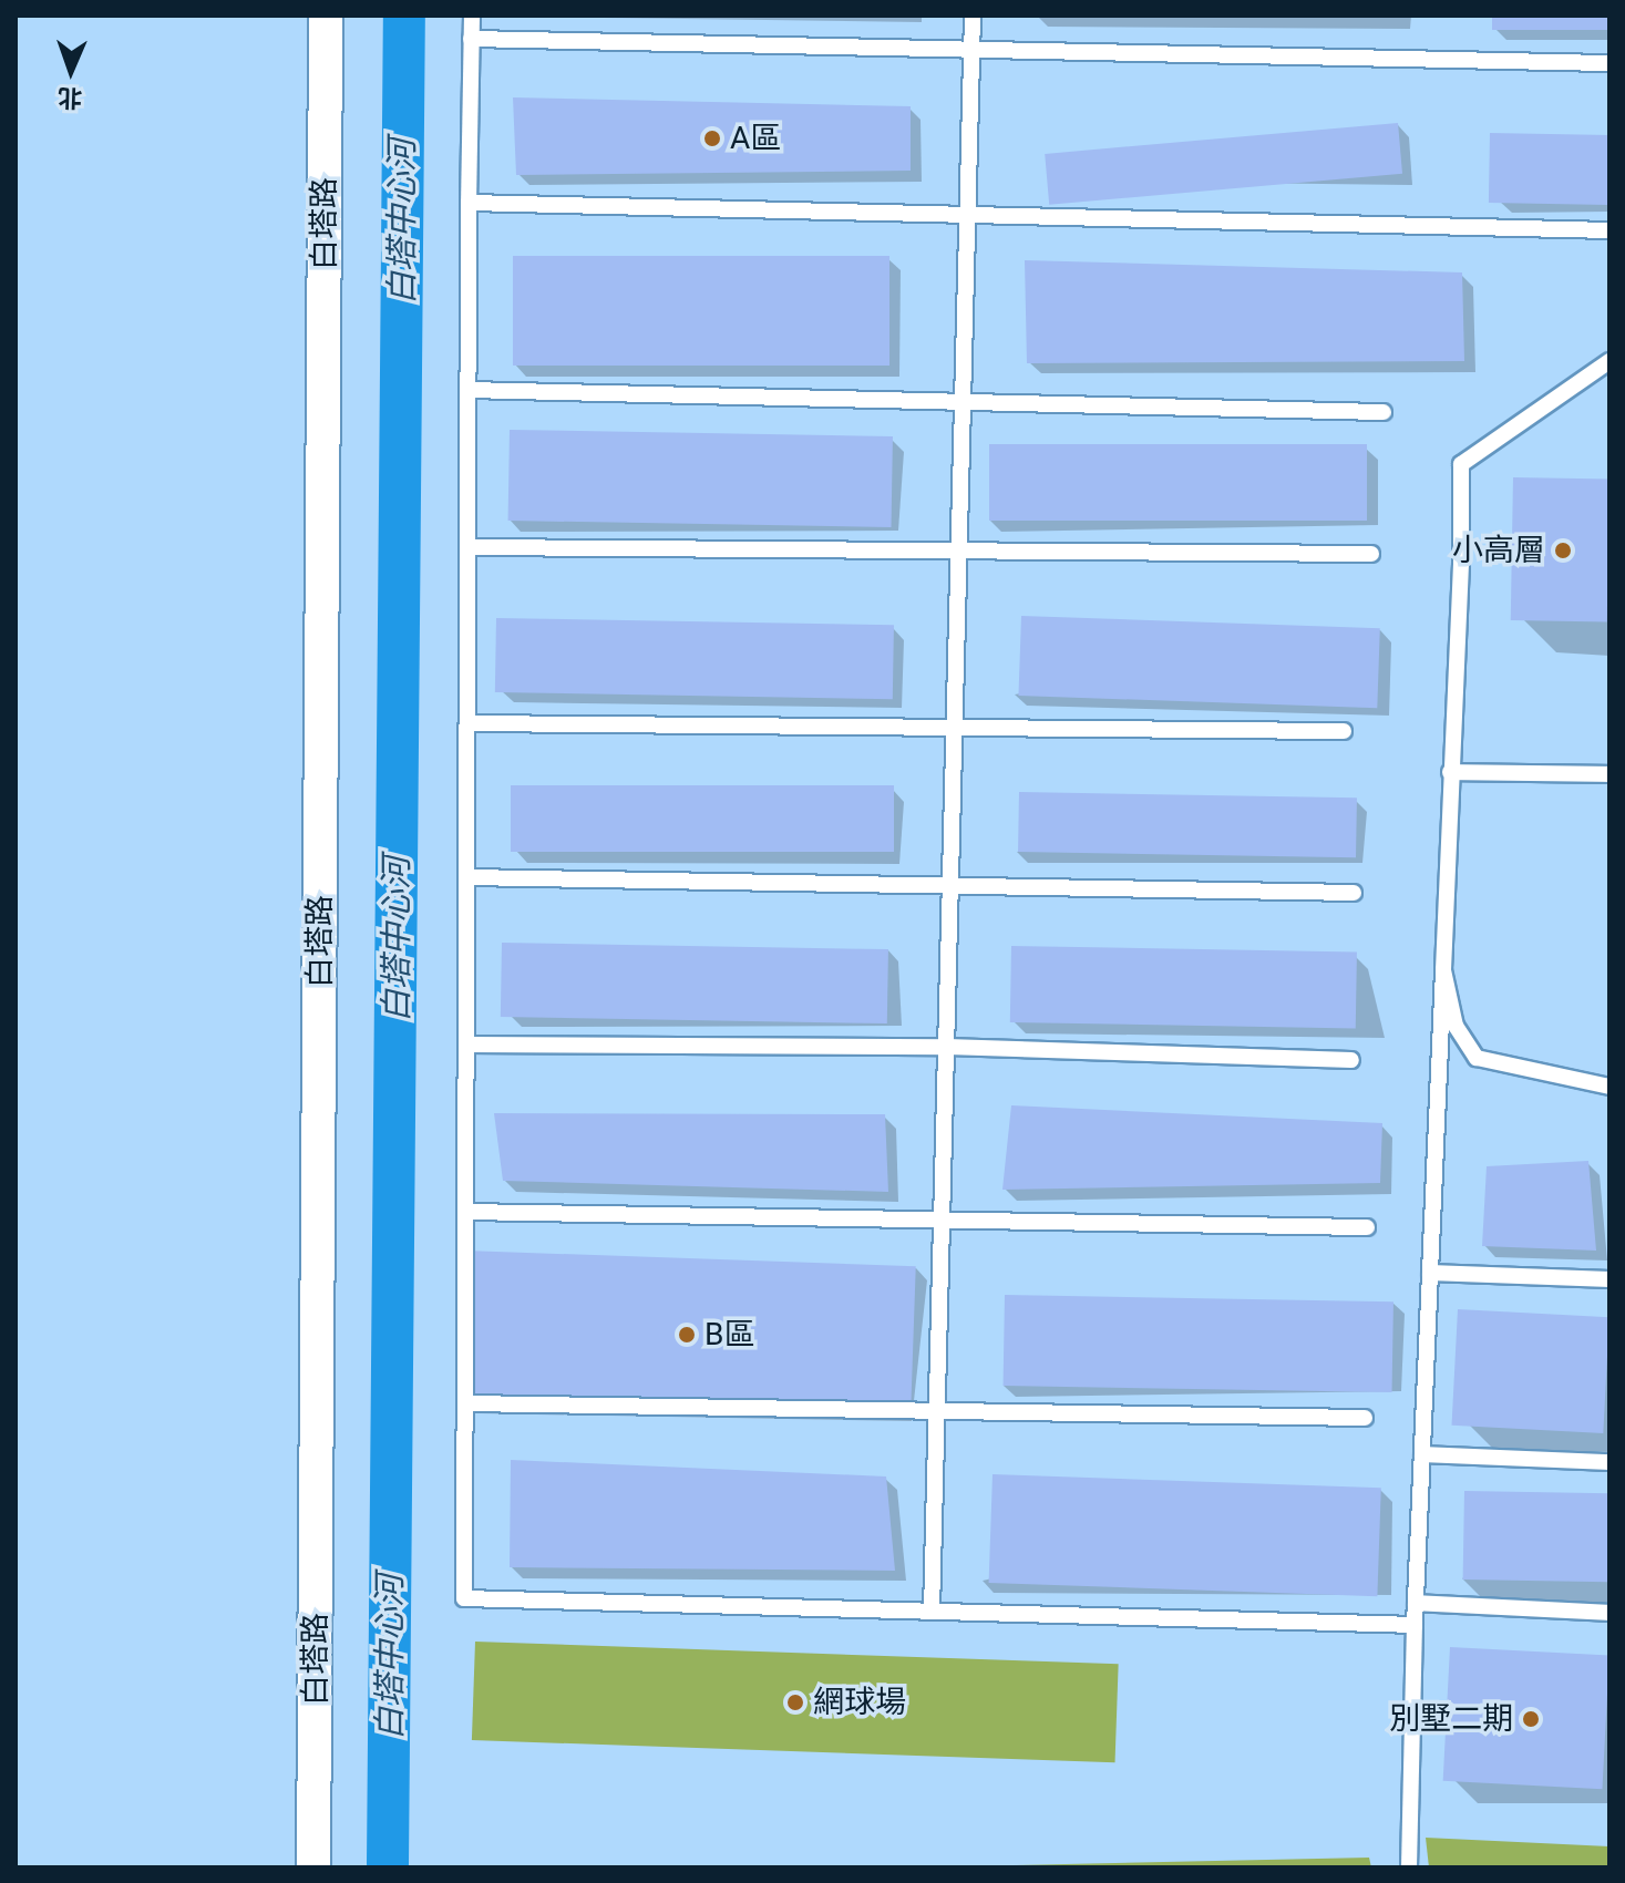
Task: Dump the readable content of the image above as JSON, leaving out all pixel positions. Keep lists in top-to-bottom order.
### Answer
{
  "streets": {
    "street": ["白塔路"]
  },
  "water": ["白塔中心河"],
  "places": [
    "A區",
    "小高層",
    "B區",
    "網球場",
    "別墅二期"
  ],
  "north": "bottom"
}
